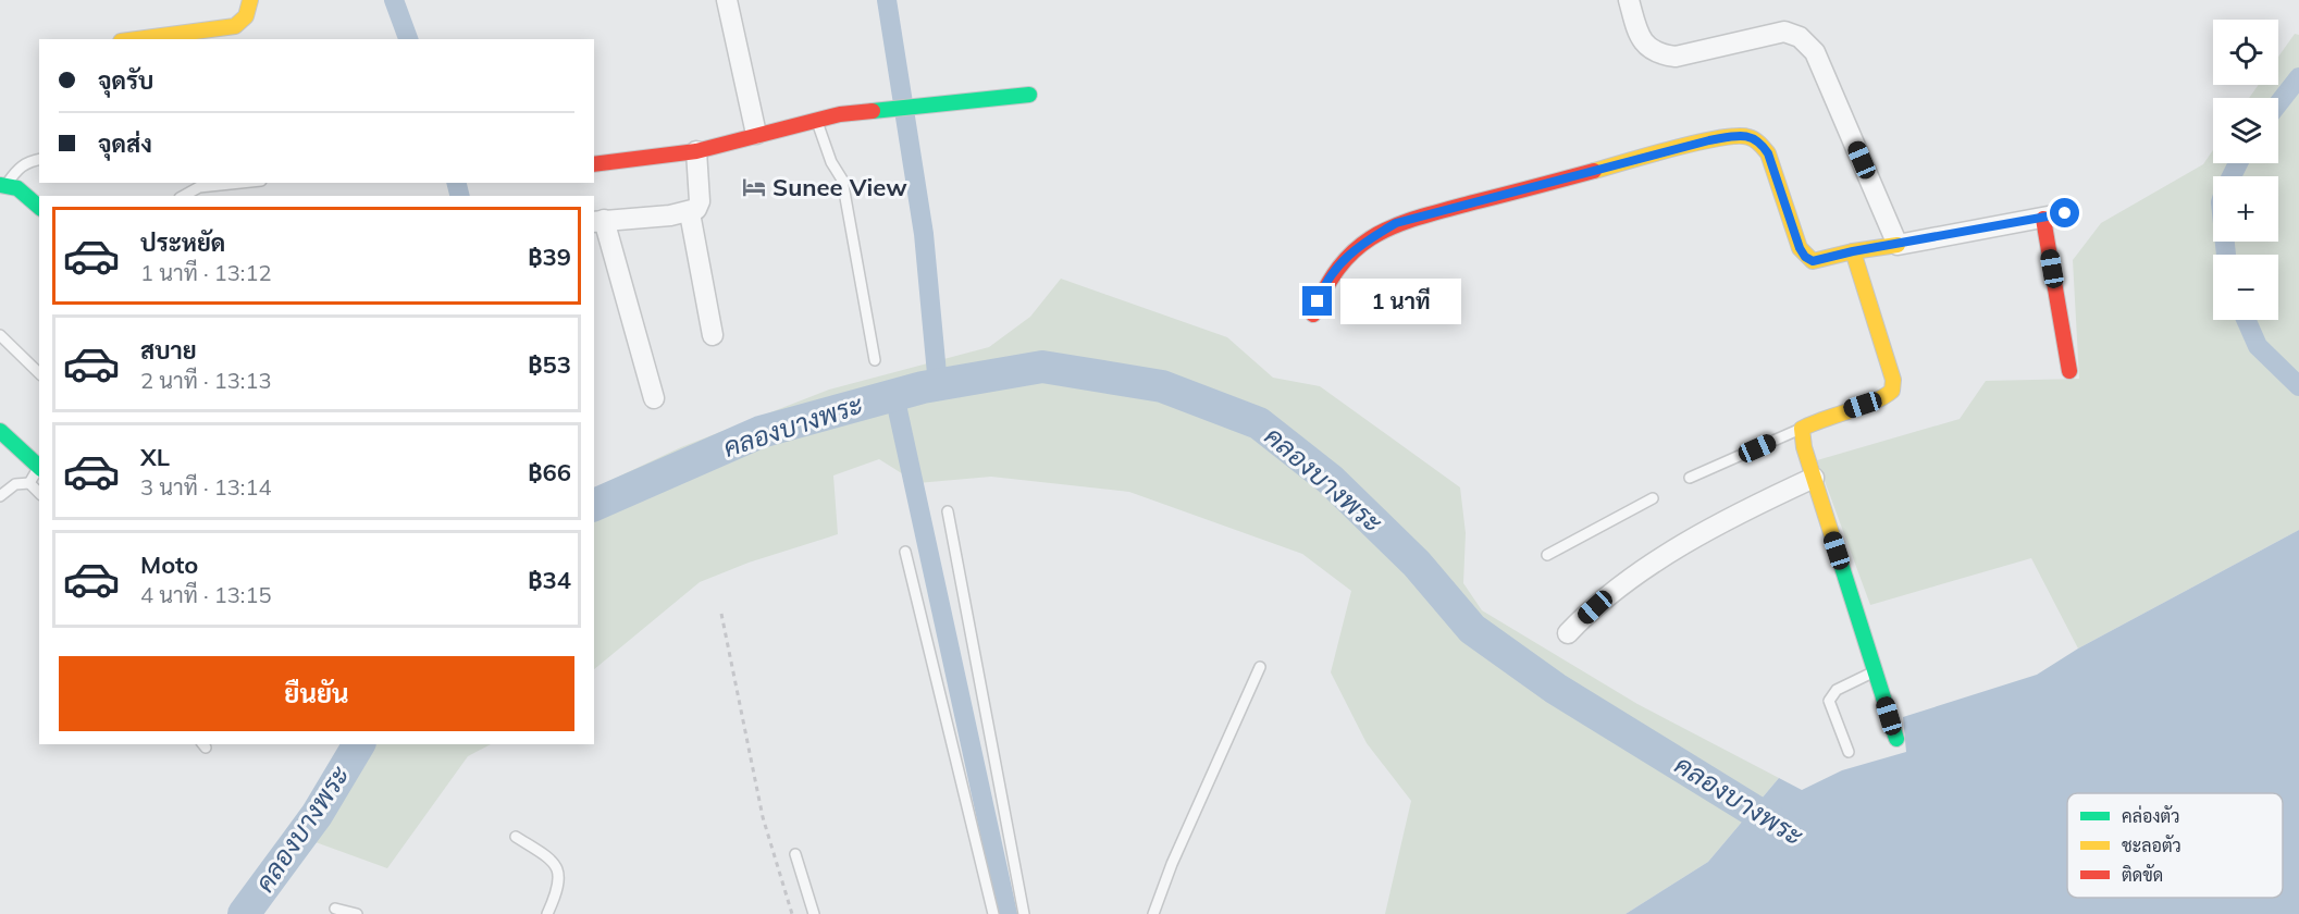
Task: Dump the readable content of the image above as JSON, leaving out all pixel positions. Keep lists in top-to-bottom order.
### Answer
{
  "water": ["คลองบางพระ"],
  "places": {
    "hotel": ["Sunee View"]
  },
  "legend": ["คล่องตัว", "ชะลอตัว", "ติดขัด"],
  "page": {
    "map_buttons": ["+", "−"],
    "banner": ["จุดรับ", "จุดส่ง"],
    "list": [
      {
        "name": "ประหยัด",
        "note": "1 นาที · 13:12",
        "value": "฿39"
      },
      {
        "name": "สบาย",
        "note": "2 นาที · 13:13",
        "value": "฿53"
      },
      {
        "name": "XL",
        "note": "3 นาที · 13:14",
        "value": "฿66"
      },
      {
        "name": "Moto",
        "note": "4 นาที · 13:15",
        "value": "฿34"
      }
    ],
    "bubble": "1 นาที",
    "buttons": "ยืนยัน"
  }
}
